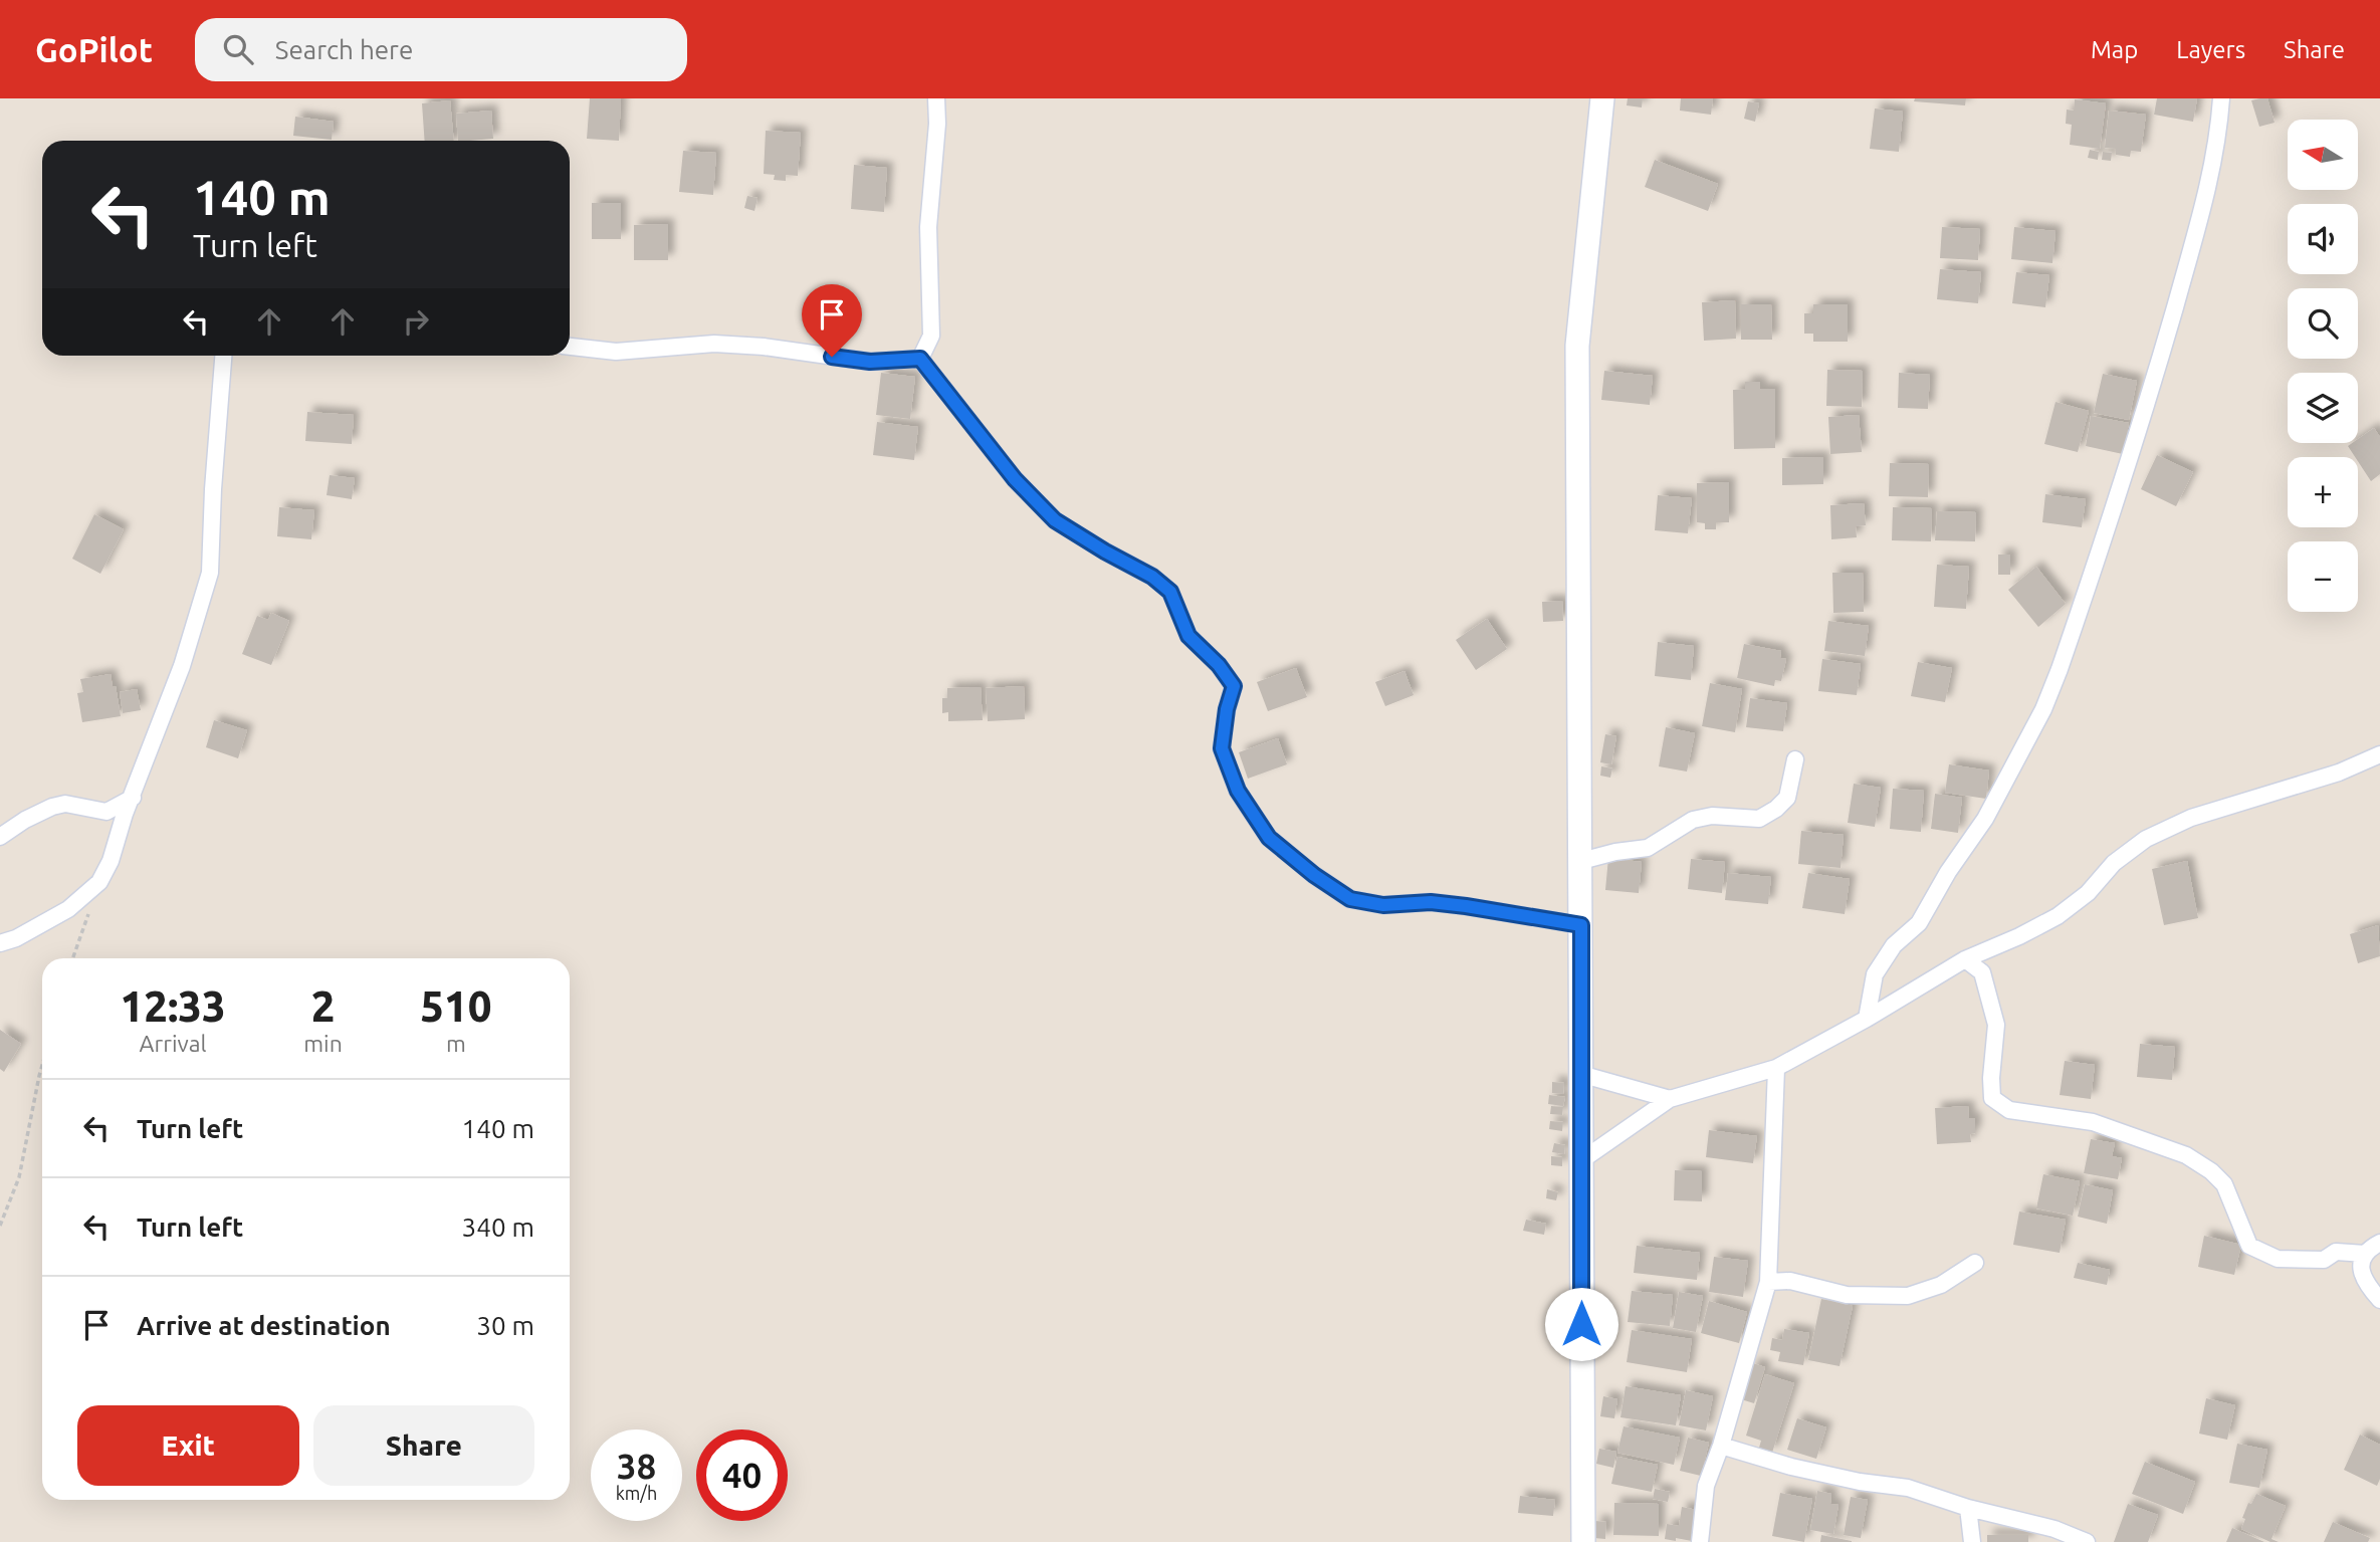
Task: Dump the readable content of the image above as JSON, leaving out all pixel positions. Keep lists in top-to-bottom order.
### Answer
{
  "north": "left",
  "page": {
    "header": "GoPilot",
    "search": "Search here",
    "nav": ["Map", "Layers", "Share"],
    "map_buttons": ["+", "−"],
    "turn": ["140 m", "Turn left"],
    "eta": [
      "12:33",
      "Arrival",
      "2",
      "min",
      "510",
      "m"
    ],
    "list": [
      {
        "name": "Turn left",
        "value": "140 m"
      },
      {
        "name": "Turn left",
        "value": "340 m"
      },
      {
        "name": "Arrive at destination",
        "value": "30 m"
      }
    ],
    "buttons": ["Exit", "Share"],
    "speed": "38 km/h",
    "limit": "40"
  }
}
